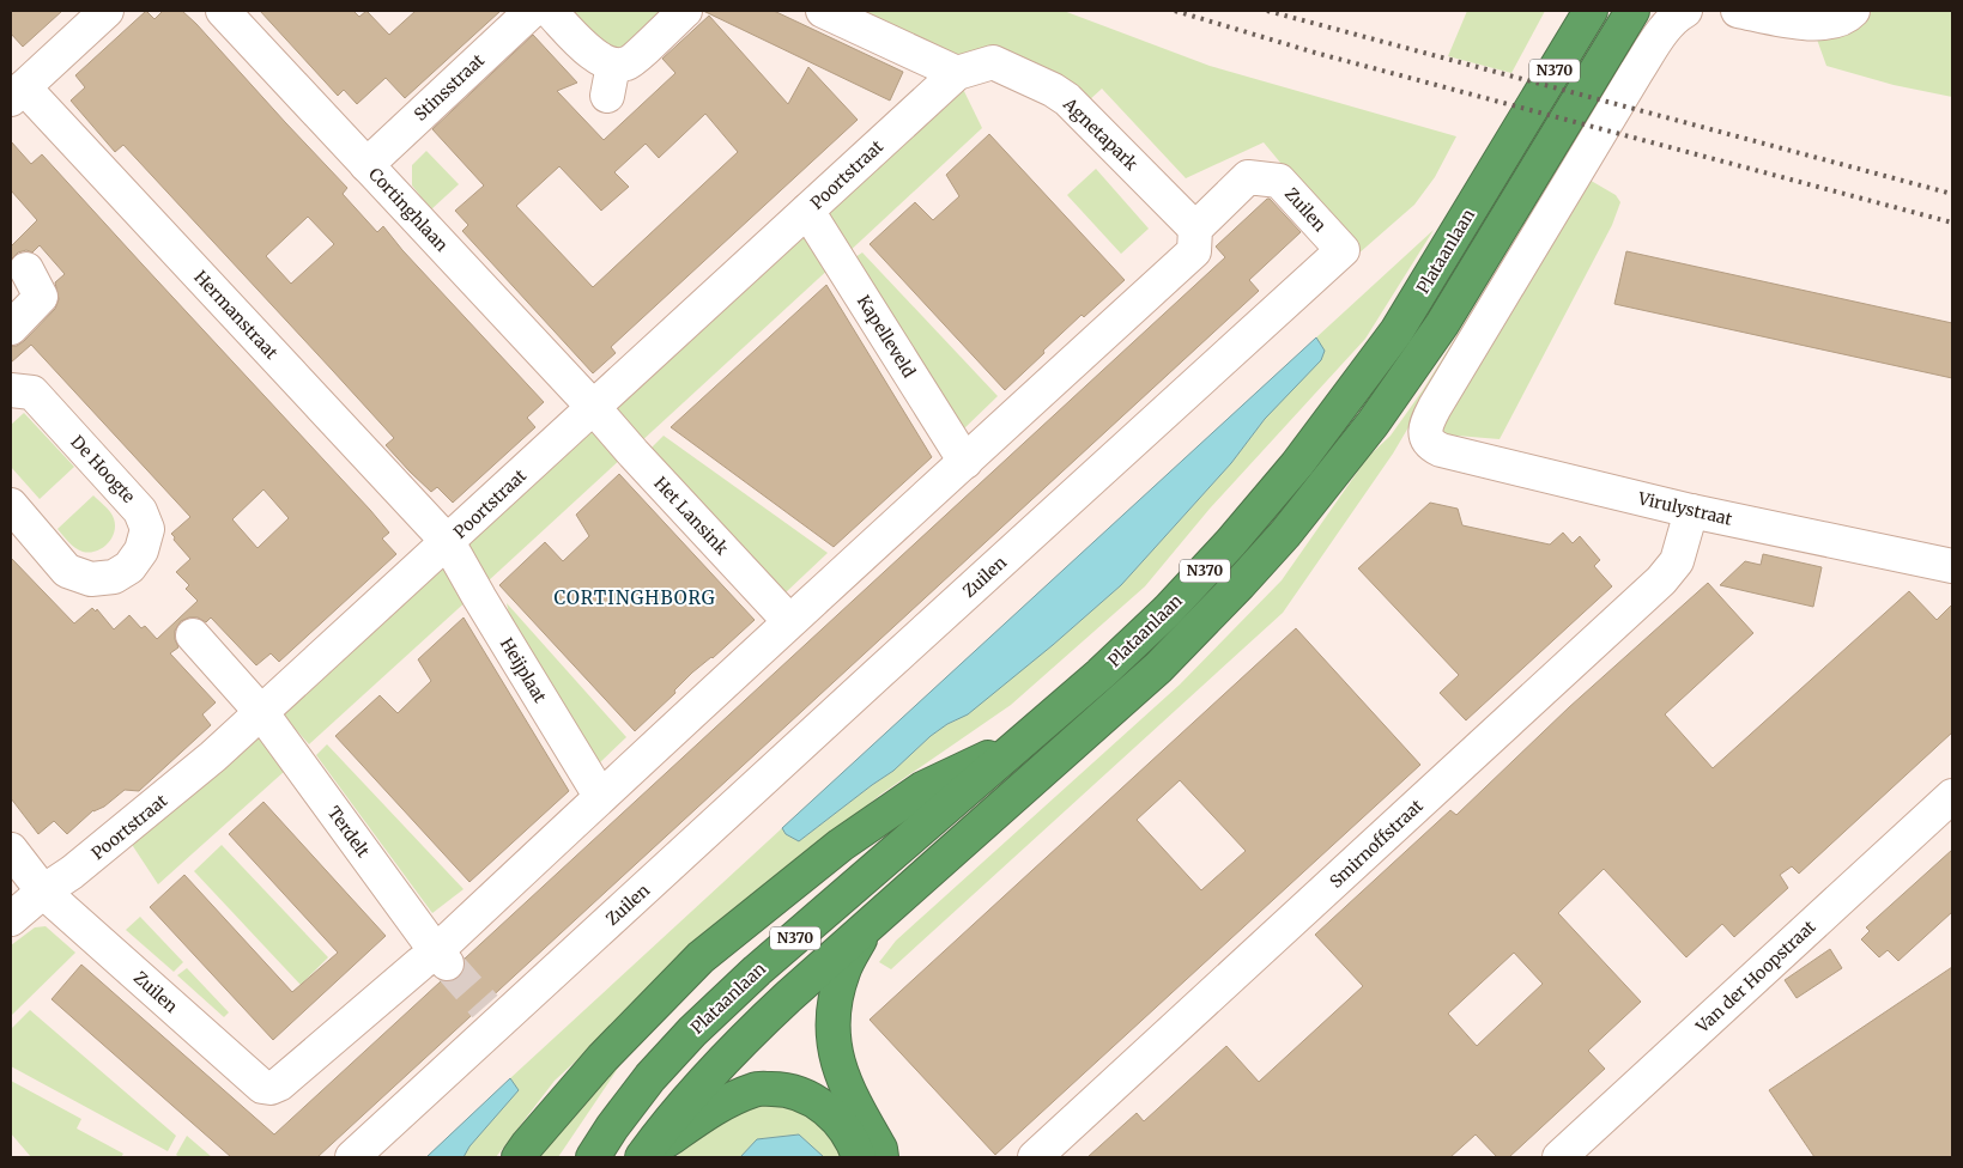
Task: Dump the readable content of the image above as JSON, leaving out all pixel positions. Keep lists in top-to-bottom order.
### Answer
{
  "streets": {
    "highway": ["N370", "Plataanlaan"],
    "street": [
      "Stinsstraat",
      "Agnetapark",
      "Poortstraat",
      "Cortinghlaan",
      "Zuilen",
      "Hermanstraat",
      "Kapelleveld",
      "De Hoogte",
      "Virulystraat",
      "Het Lansink",
      "Heijplaat",
      "Terdelt",
      "Smirnoffstraat",
      "Van der Hoopstraat"
    ]
  },
  "crossings": [
    ["N370", "Plataanlaan"],
    ["Stinsstraat", "Cortinghlaan"],
    ["Agnetapark", "Poortstraat"],
    ["Agnetapark", "Zuilen"],
    ["Poortstraat", "Cortinghlaan"],
    ["Poortstraat", "Zuilen"],
    ["Poortstraat", "Hermanstraat"],
    ["Poortstraat", "Kapelleveld"],
    ["Poortstraat", "Het Lansink"],
    ["Poortstraat", "Heijplaat"],
    ["Poortstraat", "Terdelt"],
    ["Cortinghlaan", "Het Lansink"],
    ["Zuilen", "Kapelleveld"],
    ["Zuilen", "Het Lansink"],
    ["Zuilen", "Heijplaat"],
    ["Zuilen", "Terdelt"],
    ["Hermanstraat", "Heijplaat"],
    ["Virulystraat", "Smirnoffstraat"]
  ],
  "districts": ["CORTINGHBORG"]
}
